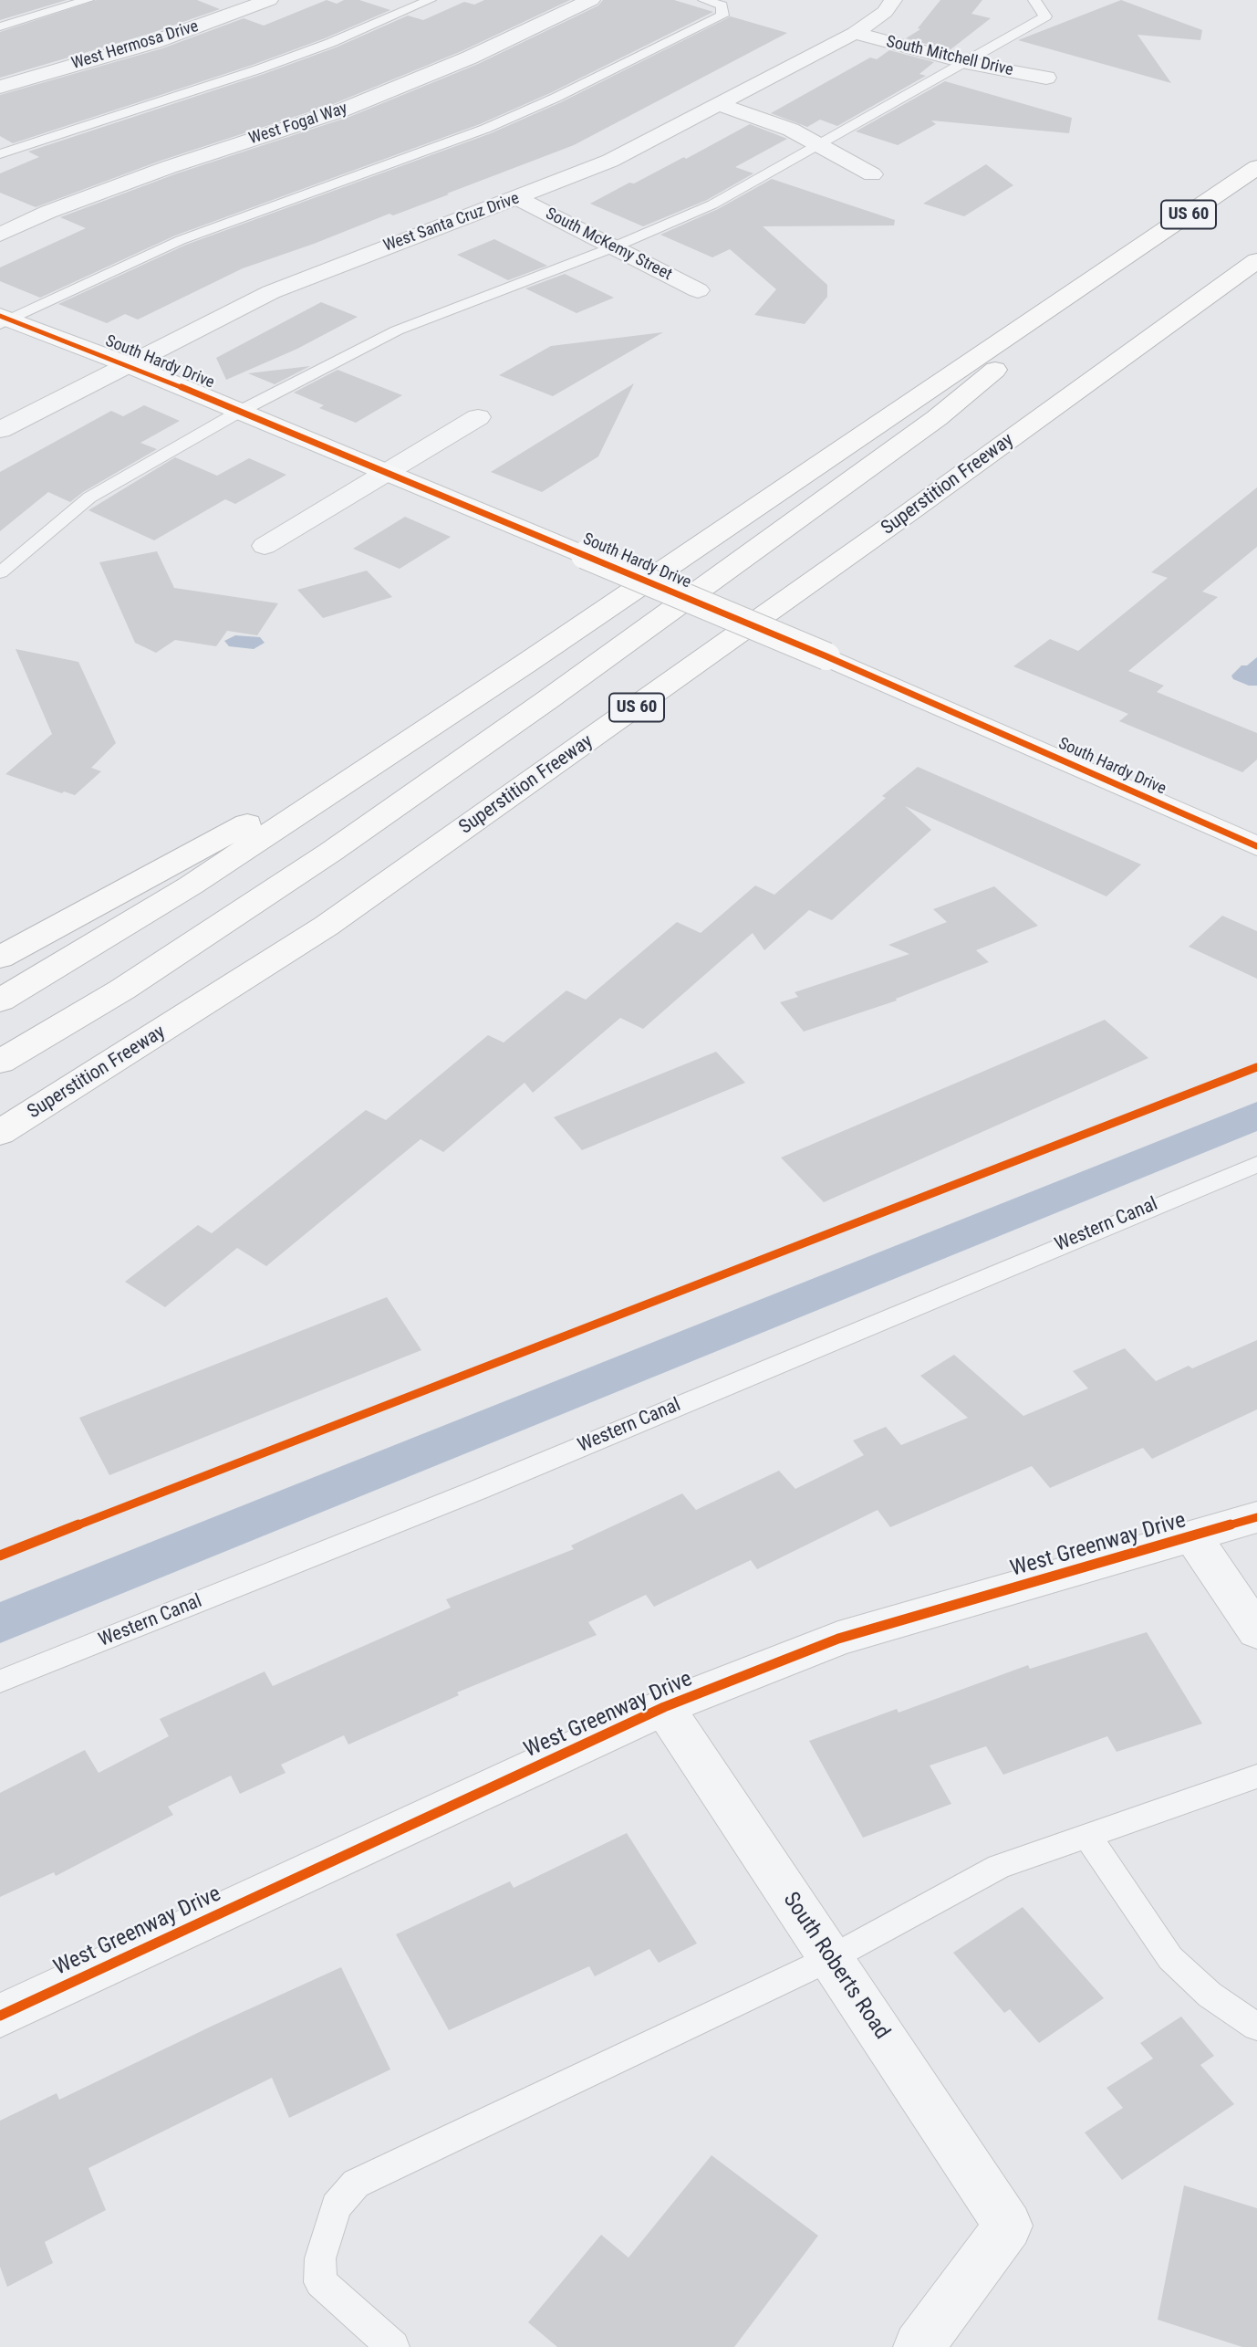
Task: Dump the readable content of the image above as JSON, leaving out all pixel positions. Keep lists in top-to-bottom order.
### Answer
{
  "streets": {
    "main road": ["US 60", "South Hardy Drive", "Superstition Freeway"],
    "street": [
      "West Hermosa Drive",
      "South Mitchell Drive",
      "West Fogal Way",
      "West Santa Cruz Drive",
      "South McKemy Street",
      "West Greenway Drive",
      "South Roberts Road"
    ],
    "lane": ["Western Canal"]
  },
  "crossings": [
    ["South Mitchell Drive", "West Santa Cruz Drive"],
    ["West Santa Cruz Drive", "South McKemy Street"],
    ["West Santa Cruz Drive", "South Hardy Drive"],
    ["West Greenway Drive", "South Roberts Road"]
  ]
}
